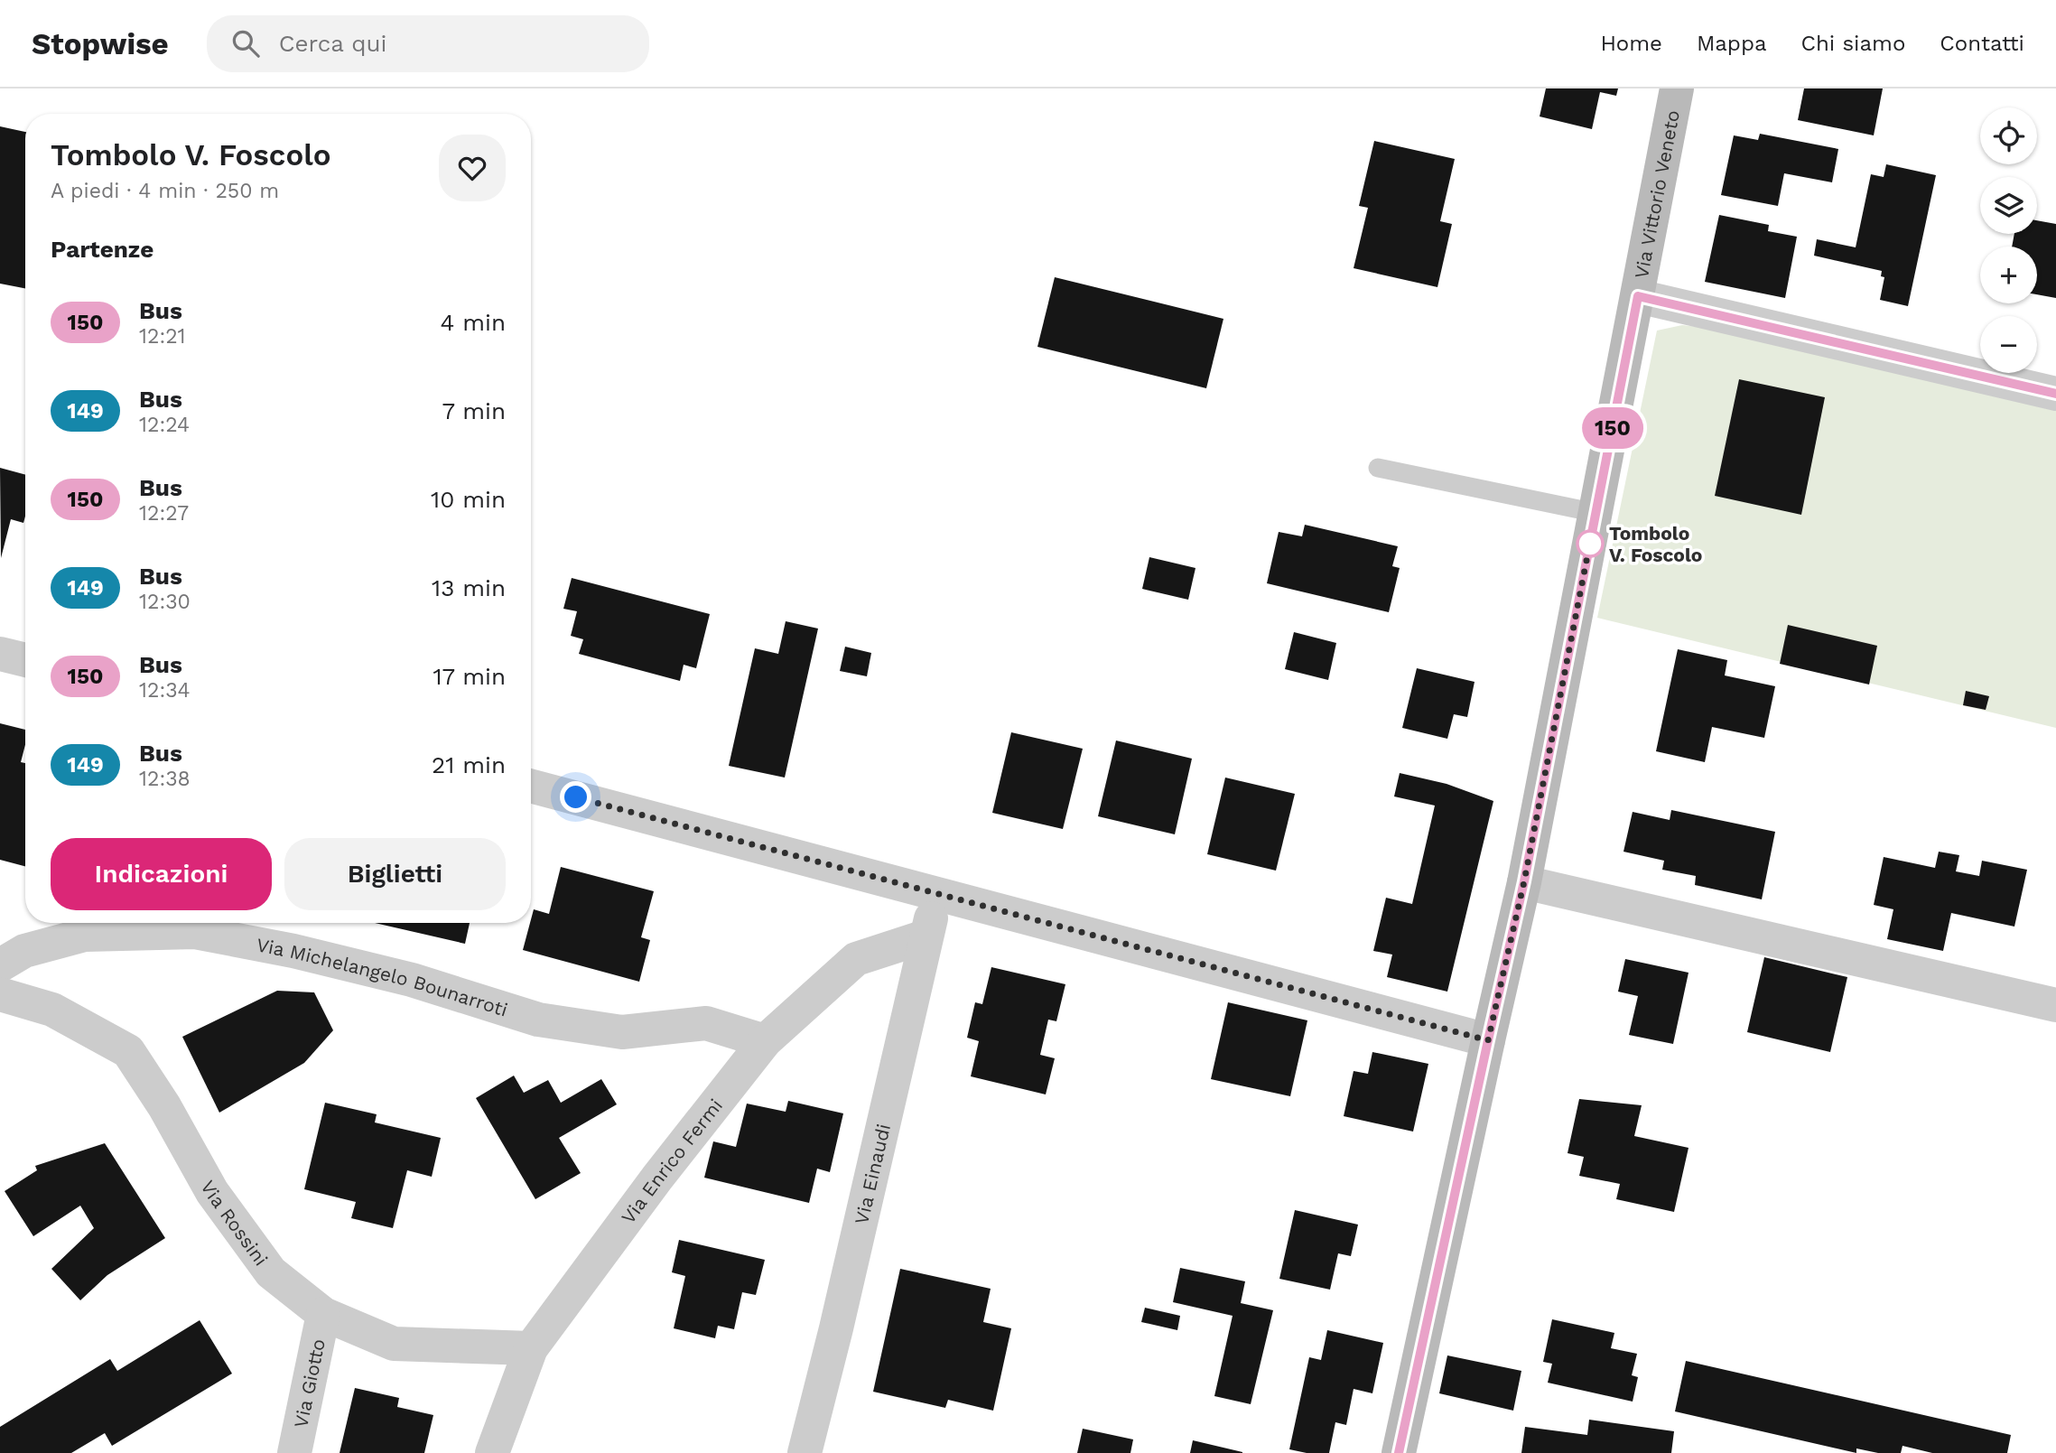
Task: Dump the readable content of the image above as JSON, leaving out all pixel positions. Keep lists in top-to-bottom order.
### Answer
{
  "streets": {
    "main road": ["Via Vittorio Veneto"],
    "street": [
      "Via Michelangelo Bounarroti",
      "Via Enrico Fermi",
      "Via Einaudi",
      "Via Rossini",
      "Via Giotto"
    ]
  },
  "crossings": [
    ["Via Michelangelo Bounarroti", "Via Enrico Fermi"],
    ["Via Enrico Fermi", "Via Einaudi"],
    ["Via Enrico Fermi", "Via Rossini"],
    ["Via Rossini", "Via Giotto"]
  ],
  "places": ["Tombolo V. Foscolo"],
  "lines": ["bus line 150"],
  "page": {
    "header": "Stopwise",
    "search": "Cerca qui",
    "nav": [
      "Home",
      "Mappa",
      "Chi siamo",
      "Contatti"
    ],
    "on_map": "150",
    "map_buttons": ["+", "−"],
    "heading": [
      ["Tombolo V. Foscolo", "A piedi · 4 min · 250 m"],
      "Partenze"
    ],
    "list": [
      {
        "mark": "150",
        "name": "Bus",
        "note": "12:21",
        "value": "4 min"
      },
      {
        "mark": "149",
        "name": "Bus",
        "note": "12:24",
        "value": "7 min"
      },
      {
        "mark": "150",
        "name": "Bus",
        "note": "12:27",
        "value": "10 min"
      },
      {
        "mark": "149",
        "name": "Bus",
        "note": "12:30",
        "value": "13 min"
      },
      {
        "mark": "150",
        "name": "Bus",
        "note": "12:34",
        "value": "17 min"
      },
      {
        "mark": "149",
        "name": "Bus",
        "note": "12:38",
        "value": "21 min"
      }
    ],
    "buttons": ["Indicazioni", "Biglietti"]
  }
}
